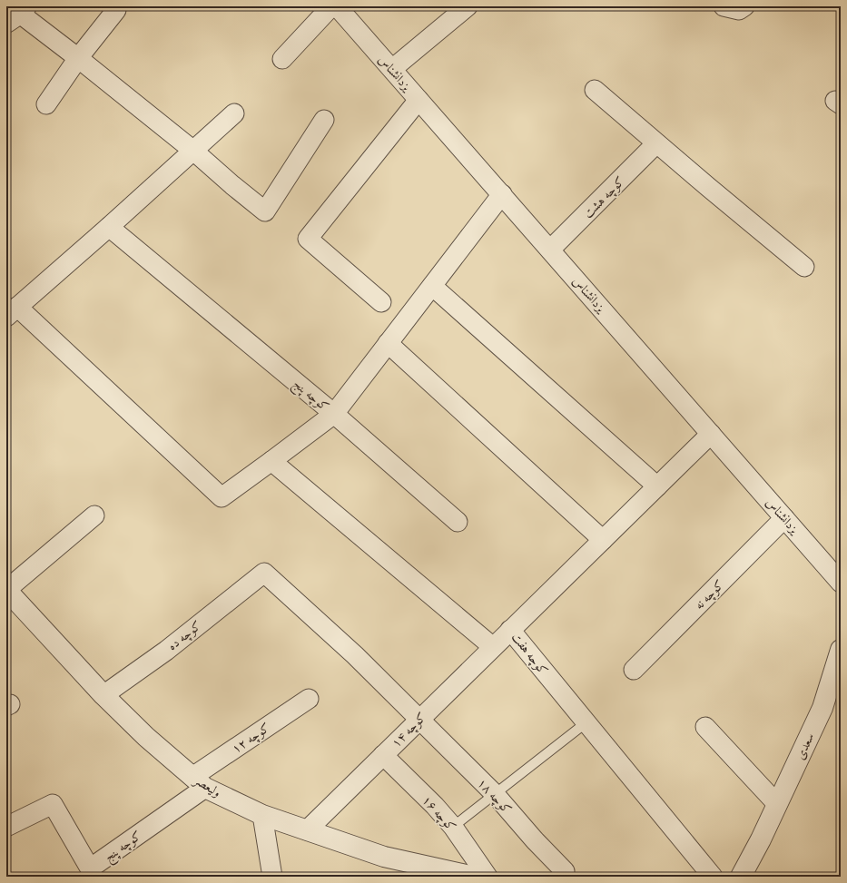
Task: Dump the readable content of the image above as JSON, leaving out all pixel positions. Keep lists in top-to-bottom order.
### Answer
{
  "streets": {
    "street": [
      "یزدانشناس",
      "کوچه هشت",
      "کوچه پنج",
      "کوچه نه",
      "کوچه ده",
      "کوچه هفت",
      "کوچه ۱۴",
      "کوچه ۱۲",
      "سعدی",
      "ولیعصر",
      "کوچه ۱۸",
      "کوچه ۱۶"
    ]
  },
  "crossings": [
    ["یزدانشناس", "کوچه هشت"],
    ["یزدانشناس", "کوچه پنج"],
    ["یزدانشناس", "کوچه نه"],
    ["یزدانشناس", "کوچه هفت"],
    ["کوچه پنج", "کوچه ۱۲"],
    ["کوچه پنج", "ولیعصر"],
    ["کوچه ده", "ولیعصر"],
    ["کوچه ده", "کوچه ۱۸"],
    ["کوچه هفت", "کوچه ۱۴"],
    ["کوچه ۱۴", "ولیعصر"],
    ["کوچه ۱۴", "کوچه ۱۸"],
    ["کوچه ۱۴", "کوچه ۱۶"],
    ["کوچه ۱۲", "ولیعصر"]
  ]
}
